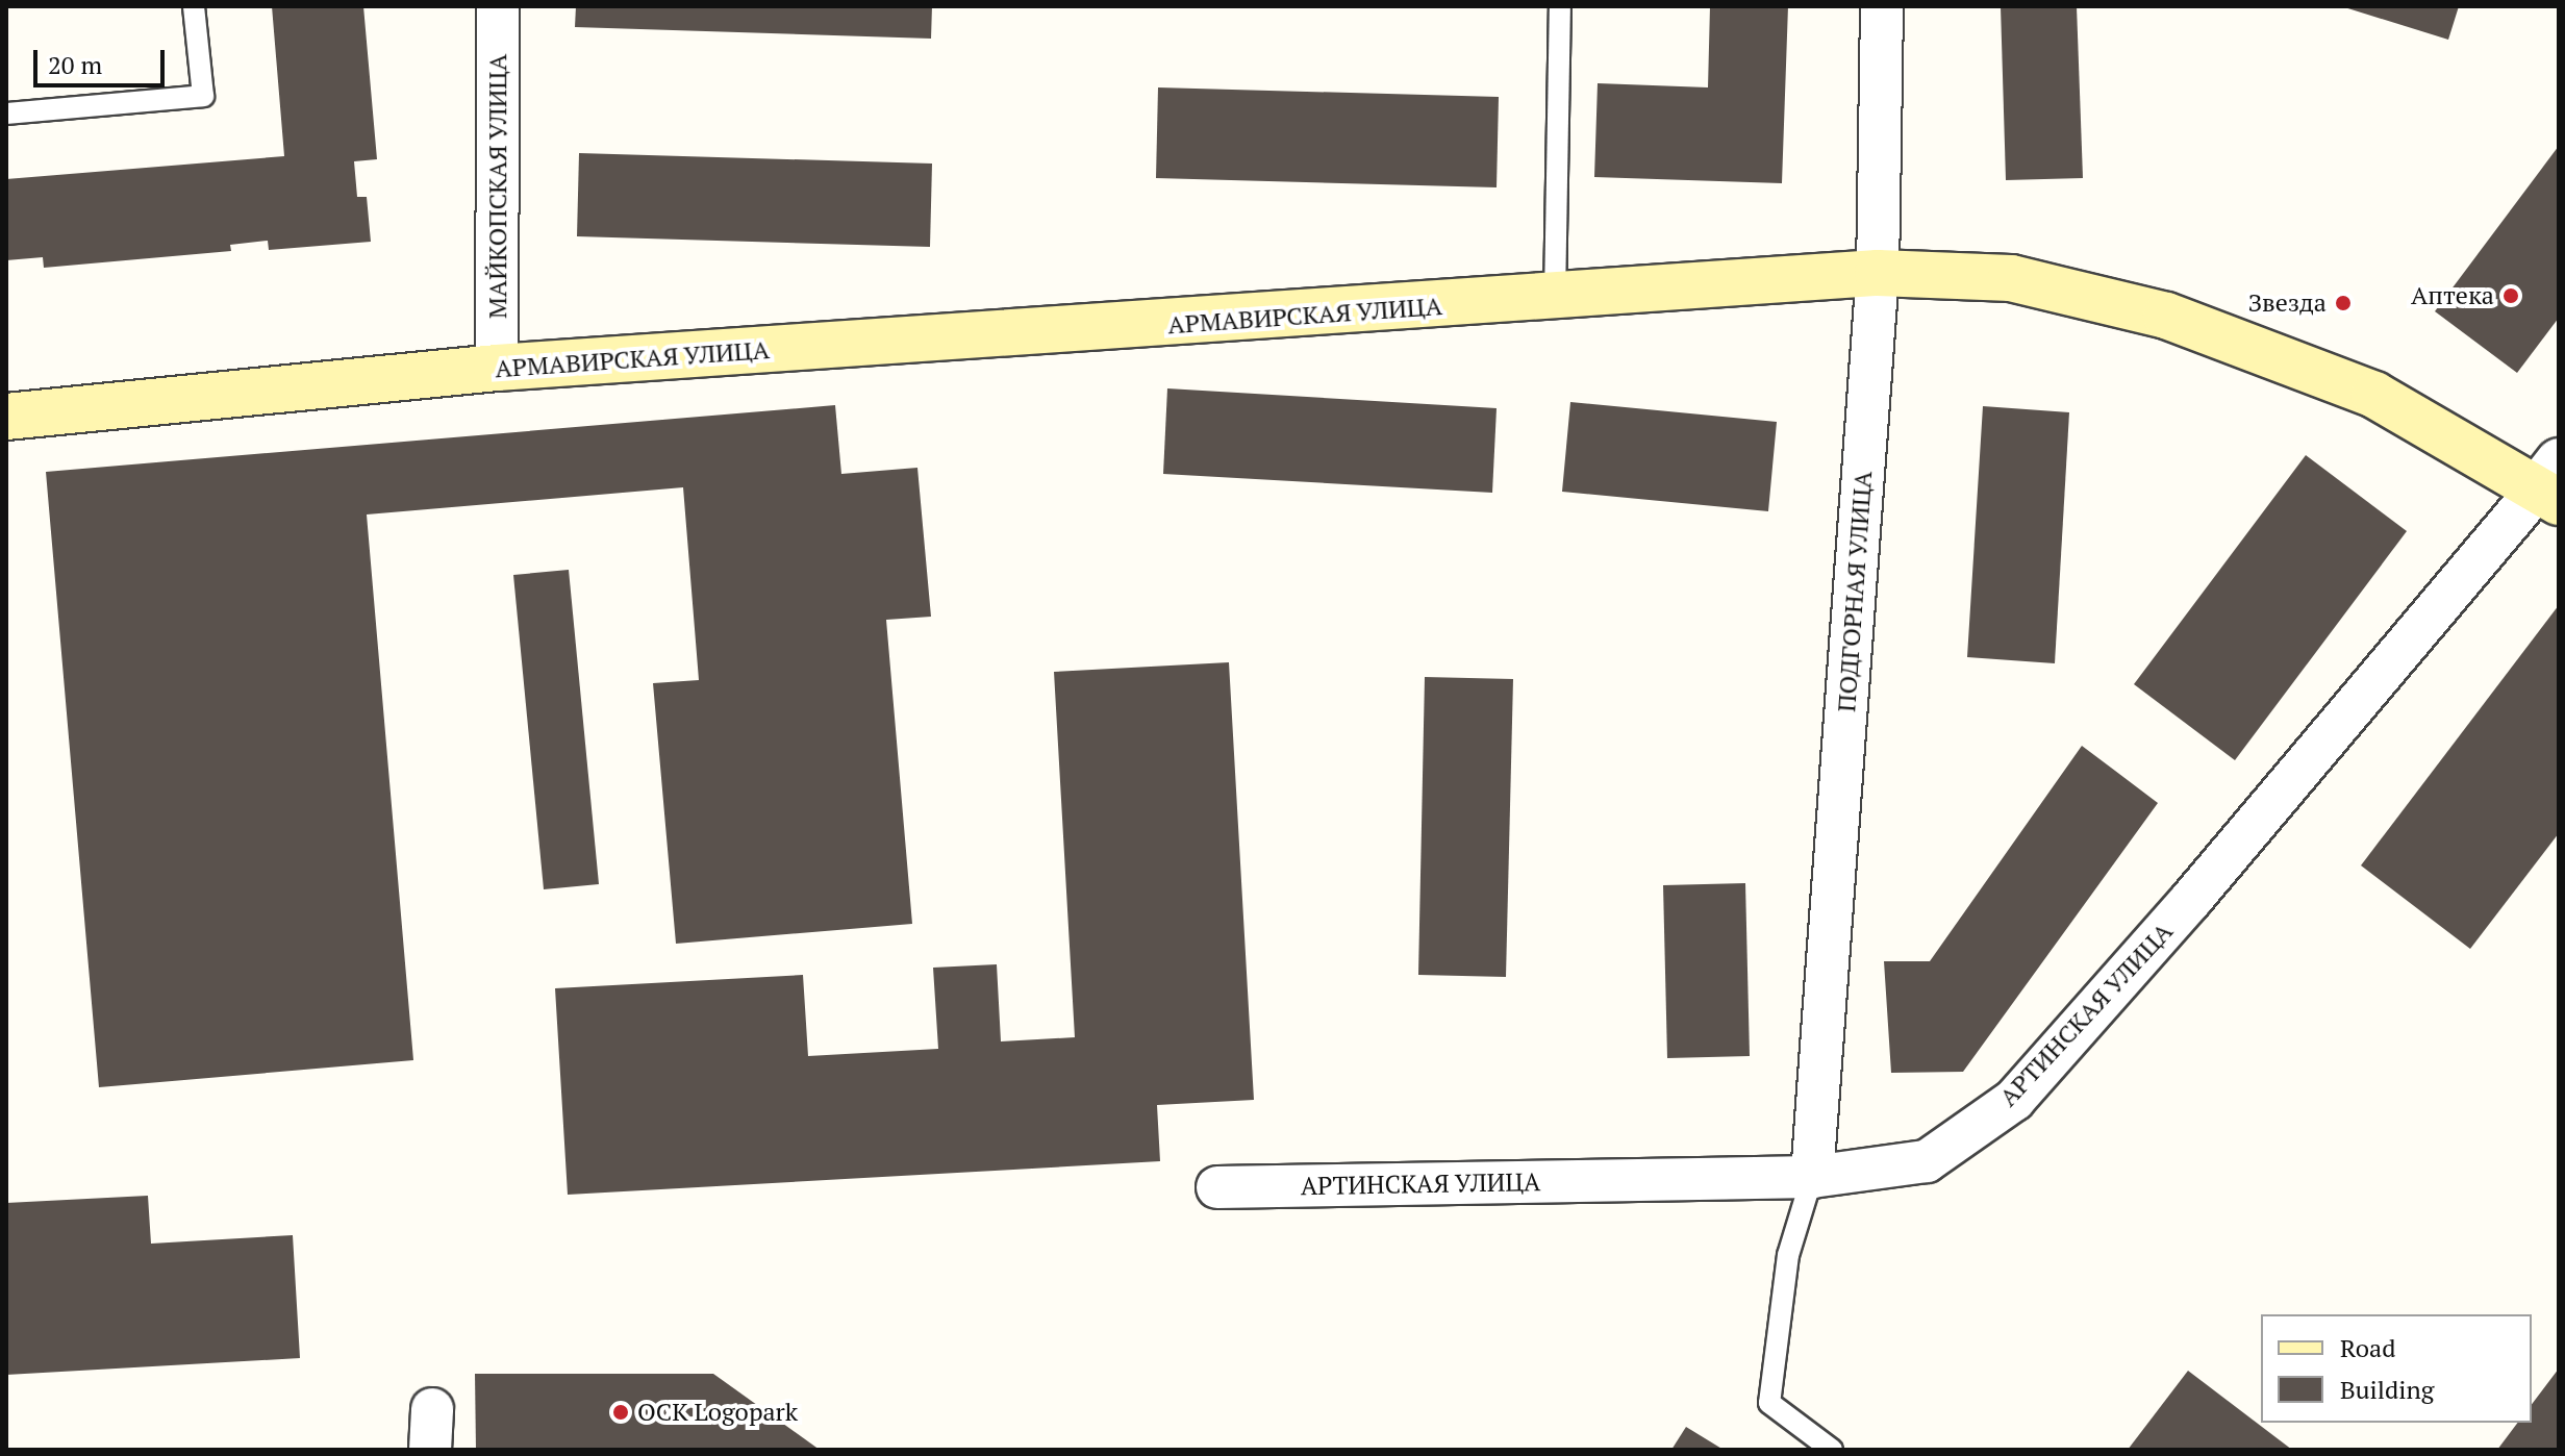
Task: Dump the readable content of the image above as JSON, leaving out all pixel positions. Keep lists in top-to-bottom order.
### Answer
{
  "streets": {
    "main road": ["АРМАВИРСКАЯ УЛИЦА"],
    "street": ["МАЙКОПСКАЯ УЛИЦА", "ПОДГОРНАЯ УЛИЦА", "АРТИНСКАЯ УЛИЦА"]
  },
  "crossings": [
    ["МАЙКОПСКАЯ УЛИЦА", "АРМАВИРСКАЯ УЛИЦА"],
    ["АРМАВИРСКАЯ УЛИЦА", "ПОДГОРНАЯ УЛИЦА"],
    ["АРМАВИРСКАЯ УЛИЦА", "АРТИНСКАЯ УЛИЦА"],
    ["ПОДГОРНАЯ УЛИЦА", "АРТИНСКАЯ УЛИЦА"]
  ],
  "places": ["Аптека", "Звезда", "ОСК Logopark"],
  "legend": ["Road", "Building"],
  "scale_bar": "20 m"
}
